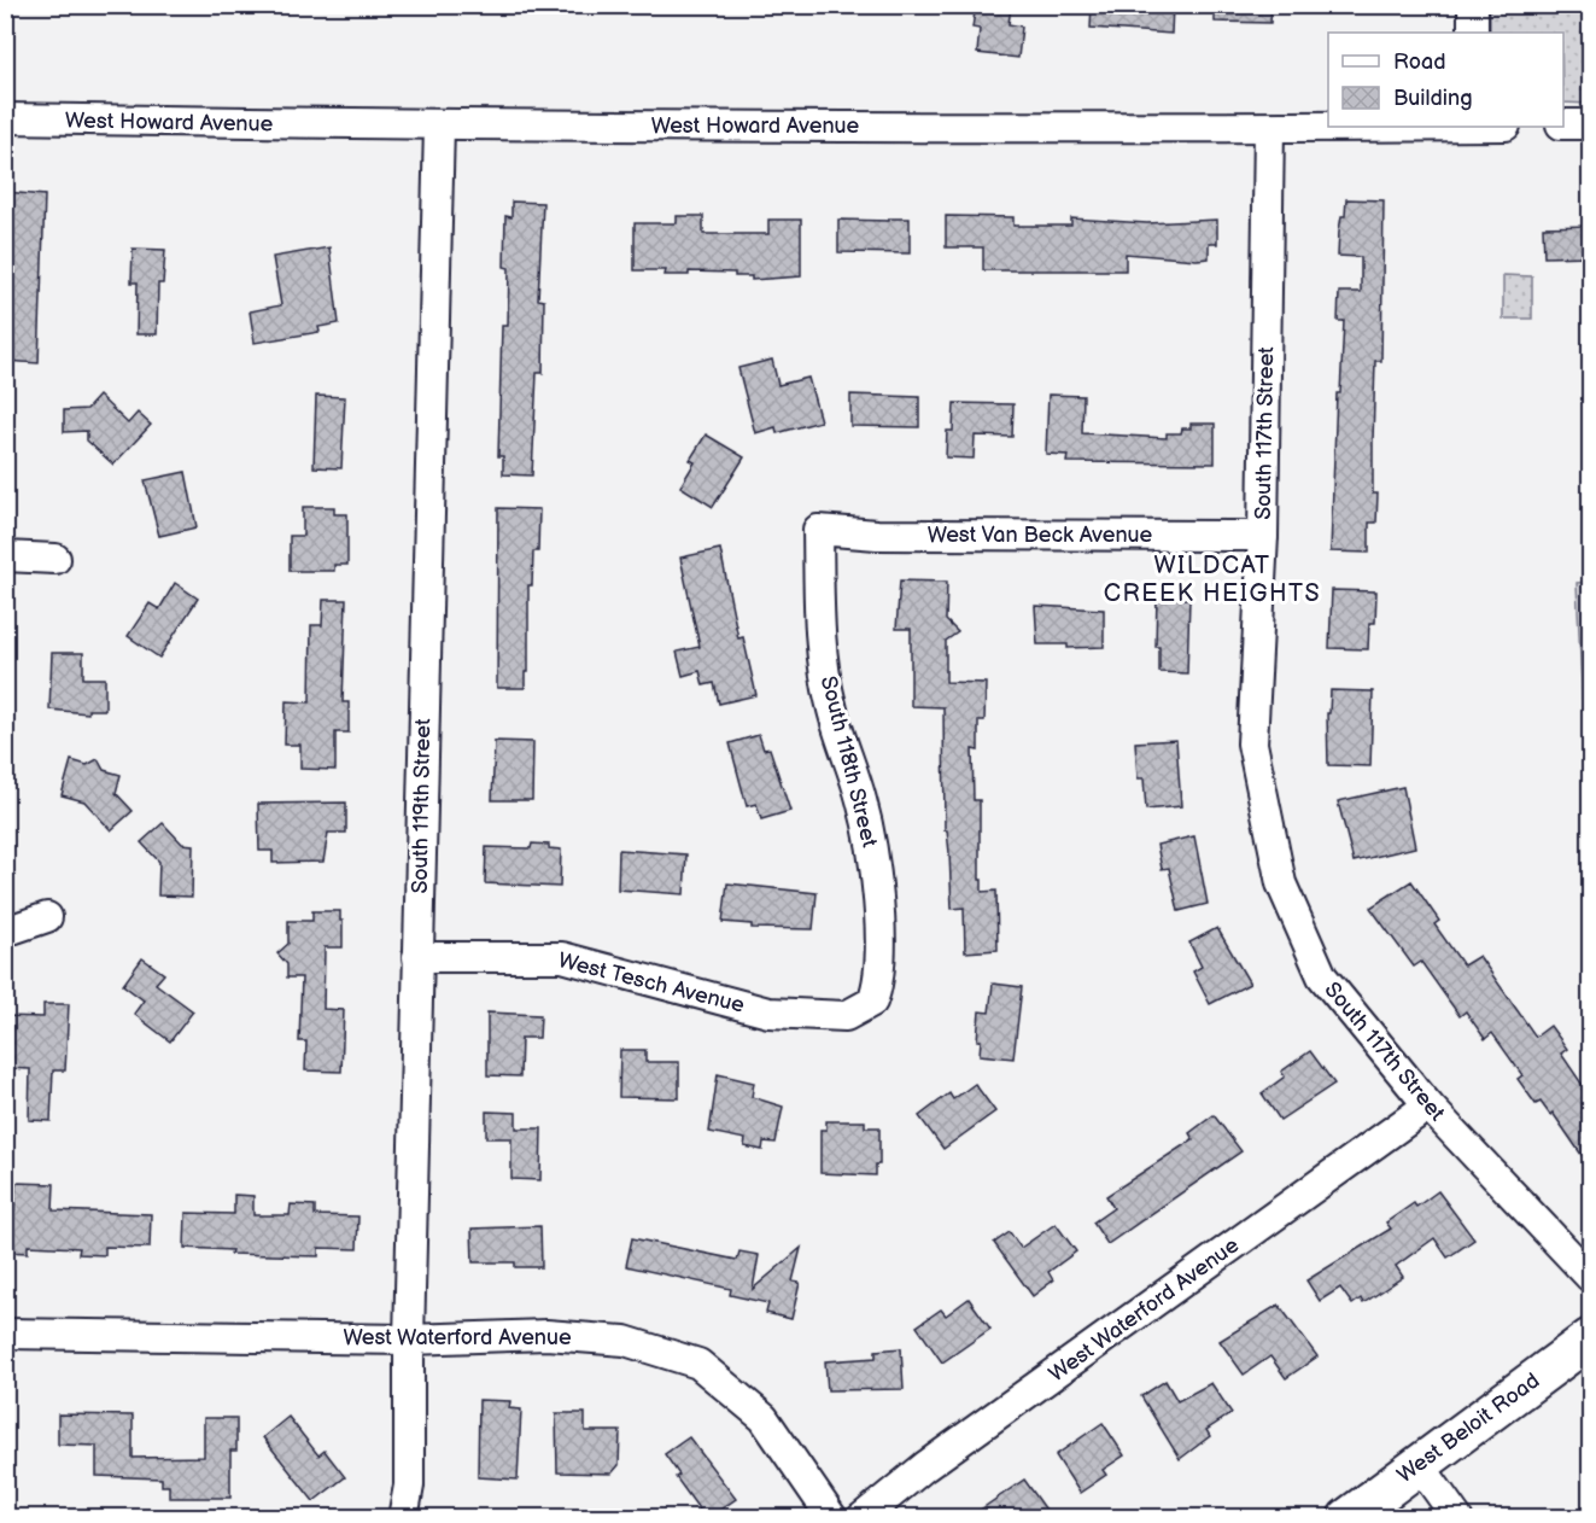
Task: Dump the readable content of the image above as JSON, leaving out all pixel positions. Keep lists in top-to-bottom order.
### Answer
{
  "streets": {
    "main road": ["West Beloit Road"],
    "street": [
      "West Howard Avenue",
      "South 117th Street",
      "West Van Beck Avenue",
      "South 118th Street",
      "South 119th Street",
      "West Tesch Avenue",
      "West Waterford Avenue"
    ]
  },
  "crossings": [
    ["West Howard Avenue", "South 117th Street"],
    ["West Howard Avenue", "South 119th Street"],
    ["South 117th Street", "West Van Beck Avenue"],
    ["South 117th Street", "West Waterford Avenue"],
    ["West Van Beck Avenue", "South 118th Street"],
    ["South 118th Street", "West Tesch Avenue"],
    ["South 119th Street", "West Tesch Avenue"],
    ["South 119th Street", "West Waterford Avenue"]
  ],
  "districts": ["WILDCAT CREEK HEIGHTS"],
  "legend": ["Road", "Building"]
}
